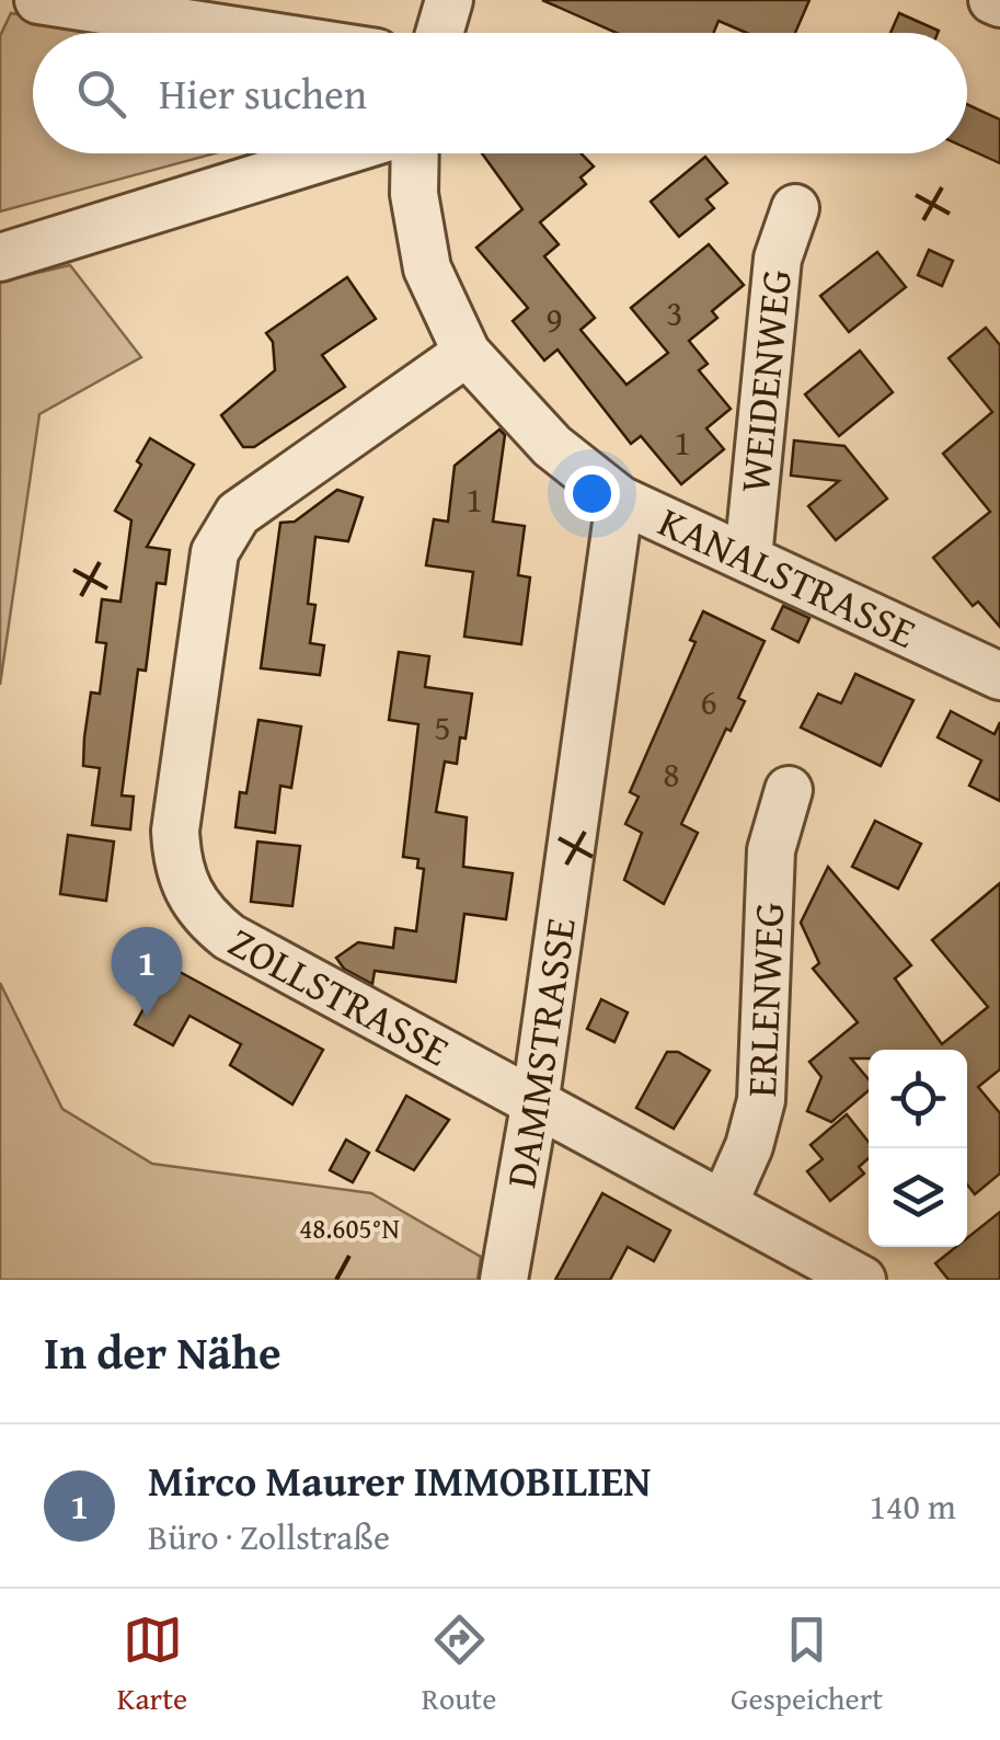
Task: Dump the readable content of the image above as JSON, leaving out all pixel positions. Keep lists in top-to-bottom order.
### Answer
{
  "streets": {
    "street": [
      "WEIDENWEG",
      "KANALSTRASSE",
      "ZOLLSTRASSE",
      "ERLENWEG",
      "DAMMSTRASSE"
    ]
  },
  "crossings": [
    ["WEIDENWEG", "KANALSTRASSE"],
    ["KANALSTRASSE", "ZOLLSTRASSE"],
    ["KANALSTRASSE", "DAMMSTRASSE"],
    ["ZOLLSTRASSE", "ERLENWEG"],
    ["ZOLLSTRASSE", "DAMMSTRASSE"]
  ],
  "house_numbers": [
    "3",
    "9",
    "1",
    "1",
    "6",
    "5",
    "8"
  ],
  "page": {
    "search": "Hier suchen",
    "pins": "1",
    "heading": "In der Nähe",
    "list": [
      {
        "mark": "1",
        "name": "Mirco Maurer IMMOBILIEN",
        "note": "Büro · Zollstraße",
        "value": "140 m"
      }
    ],
    "nav": ["Karte", "Route", "Gespeichert"]
  },
  "coordinates": ["48.605°N"]
}
